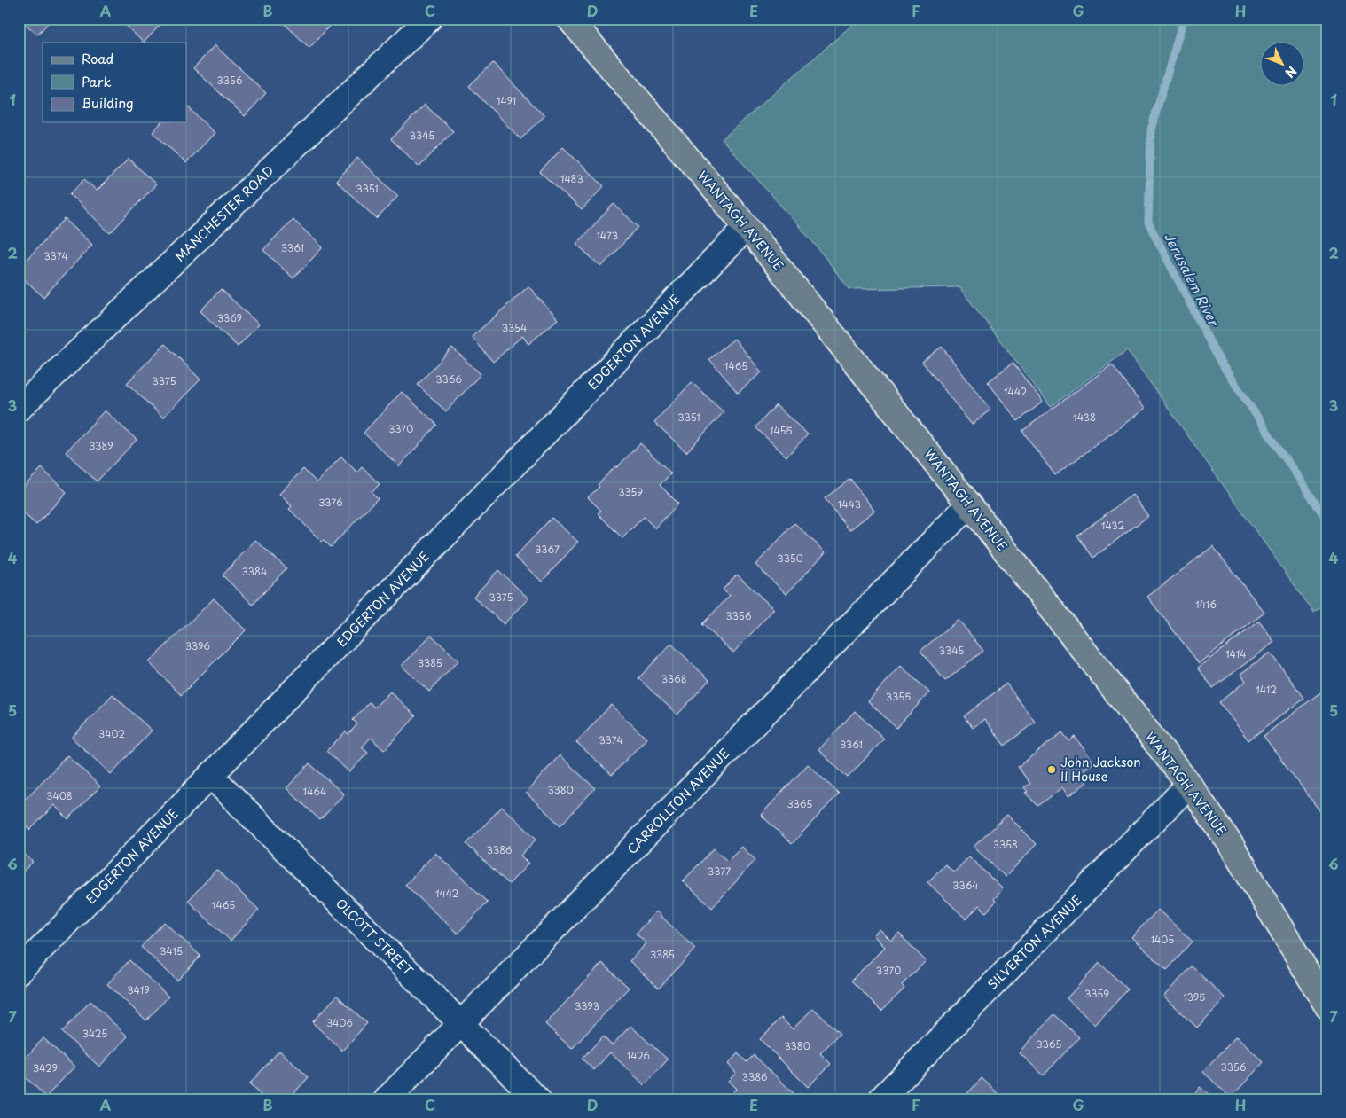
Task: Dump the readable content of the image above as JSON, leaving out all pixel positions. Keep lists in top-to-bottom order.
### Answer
{
  "streets": {
    "main road": ["WANTAGH AVENUE"],
    "street": [
      "MANCHESTER ROAD",
      "EDGERTON AVENUE",
      "CARROLLTON AVENUE",
      "OLCOTT STREET",
      "SILVERTON AVENUE"
    ]
  },
  "crossings": [
    ["WANTAGH AVENUE", "EDGERTON AVENUE"],
    ["WANTAGH AVENUE", "CARROLLTON AVENUE"],
    ["WANTAGH AVENUE", "SILVERTON AVENUE"],
    ["EDGERTON AVENUE", "OLCOTT STREET"],
    ["CARROLLTON AVENUE", "OLCOTT STREET"]
  ],
  "water": ["Jerusalem River"],
  "places": ["John Jackson II House"],
  "house_numbers": [
    "3356",
    "1491",
    "3345",
    "1483",
    "3351",
    "1473",
    "3361",
    "3374",
    "3369",
    "3354",
    "1465",
    "3366",
    "3375",
    "1442",
    "3351",
    "1438",
    "3370",
    "1455",
    "3389",
    "3359",
    "3376",
    "1443",
    "1432",
    "3367",
    "3350",
    "3384",
    "3375",
    "1416",
    "3356",
    "3396",
    "3345",
    "1414",
    "3385",
    "3368",
    "1412",
    "3355",
    "3402",
    "3374",
    "3361",
    "3380",
    "1464",
    "3408",
    "3365",
    "3358",
    "3386",
    "3377",
    "3364",
    "1442",
    "1465",
    "1405",
    "3415",
    "3385",
    "3370",
    "3419",
    "3359",
    "1395",
    "3393",
    "3406",
    "3425",
    "3365",
    "3380",
    "1426",
    "3356",
    "3429",
    "3386"
  ],
  "legend": ["Road", "Park", "Building"],
  "north": "bottom right",
  "grid": {
    "columns": [
      "A",
      "B",
      "C",
      "D",
      "E",
      "F",
      "G",
      "H"
    ],
    "rows": [
      "1",
      "2",
      "3",
      "4",
      "5",
      "6",
      "7"
    ]
  }
}
